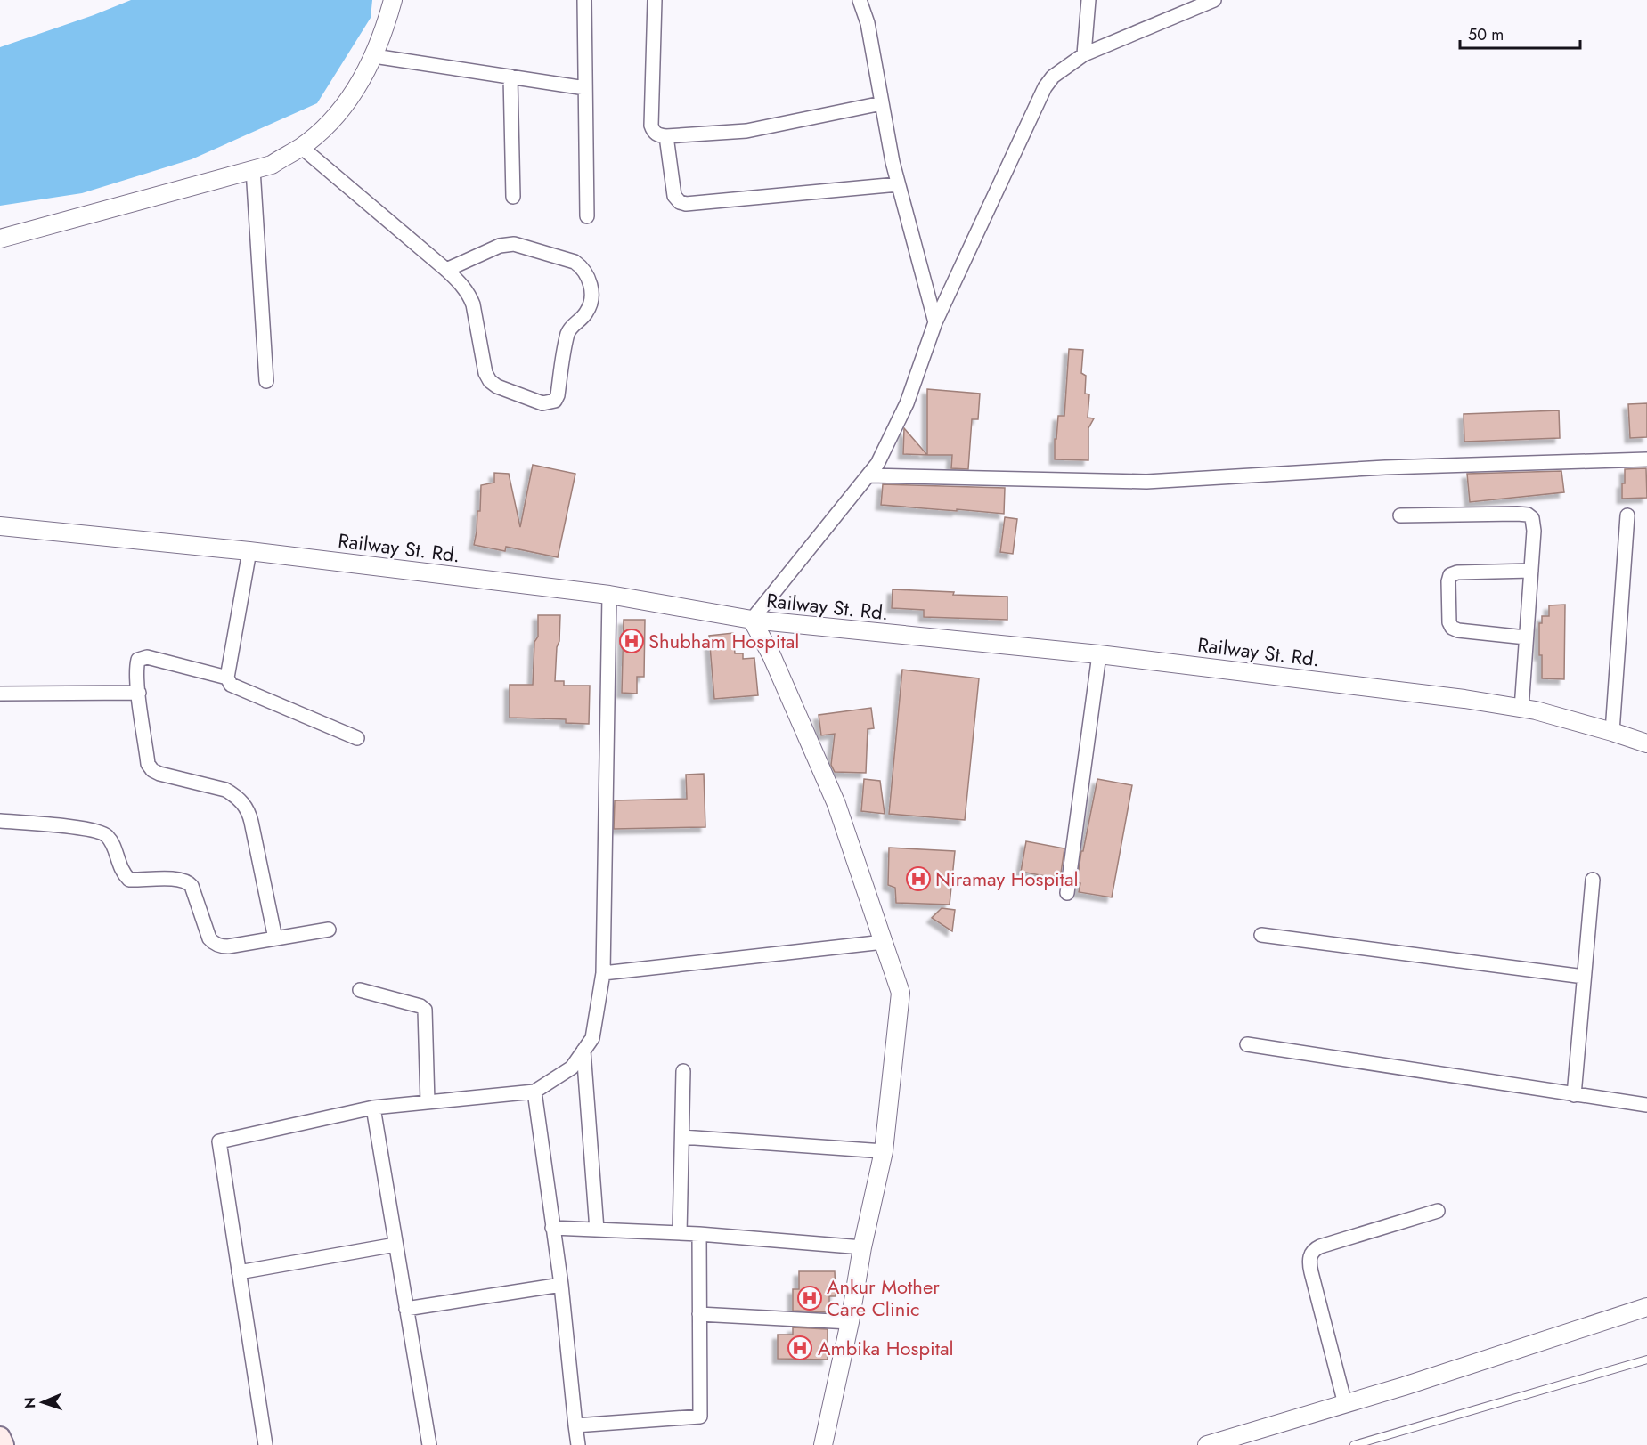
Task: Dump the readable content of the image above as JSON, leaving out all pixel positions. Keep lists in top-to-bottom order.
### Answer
{
  "streets": {
    "street": ["Railway St. Rd."]
  },
  "places": {
    "hospital": [
      "Shubham Hospital",
      "Niramay Hospital",
      "Ankur Mother Care Clinic",
      "Ambika Hospital"
    ]
  },
  "scale_bar": "50 m",
  "north": "left"
}
